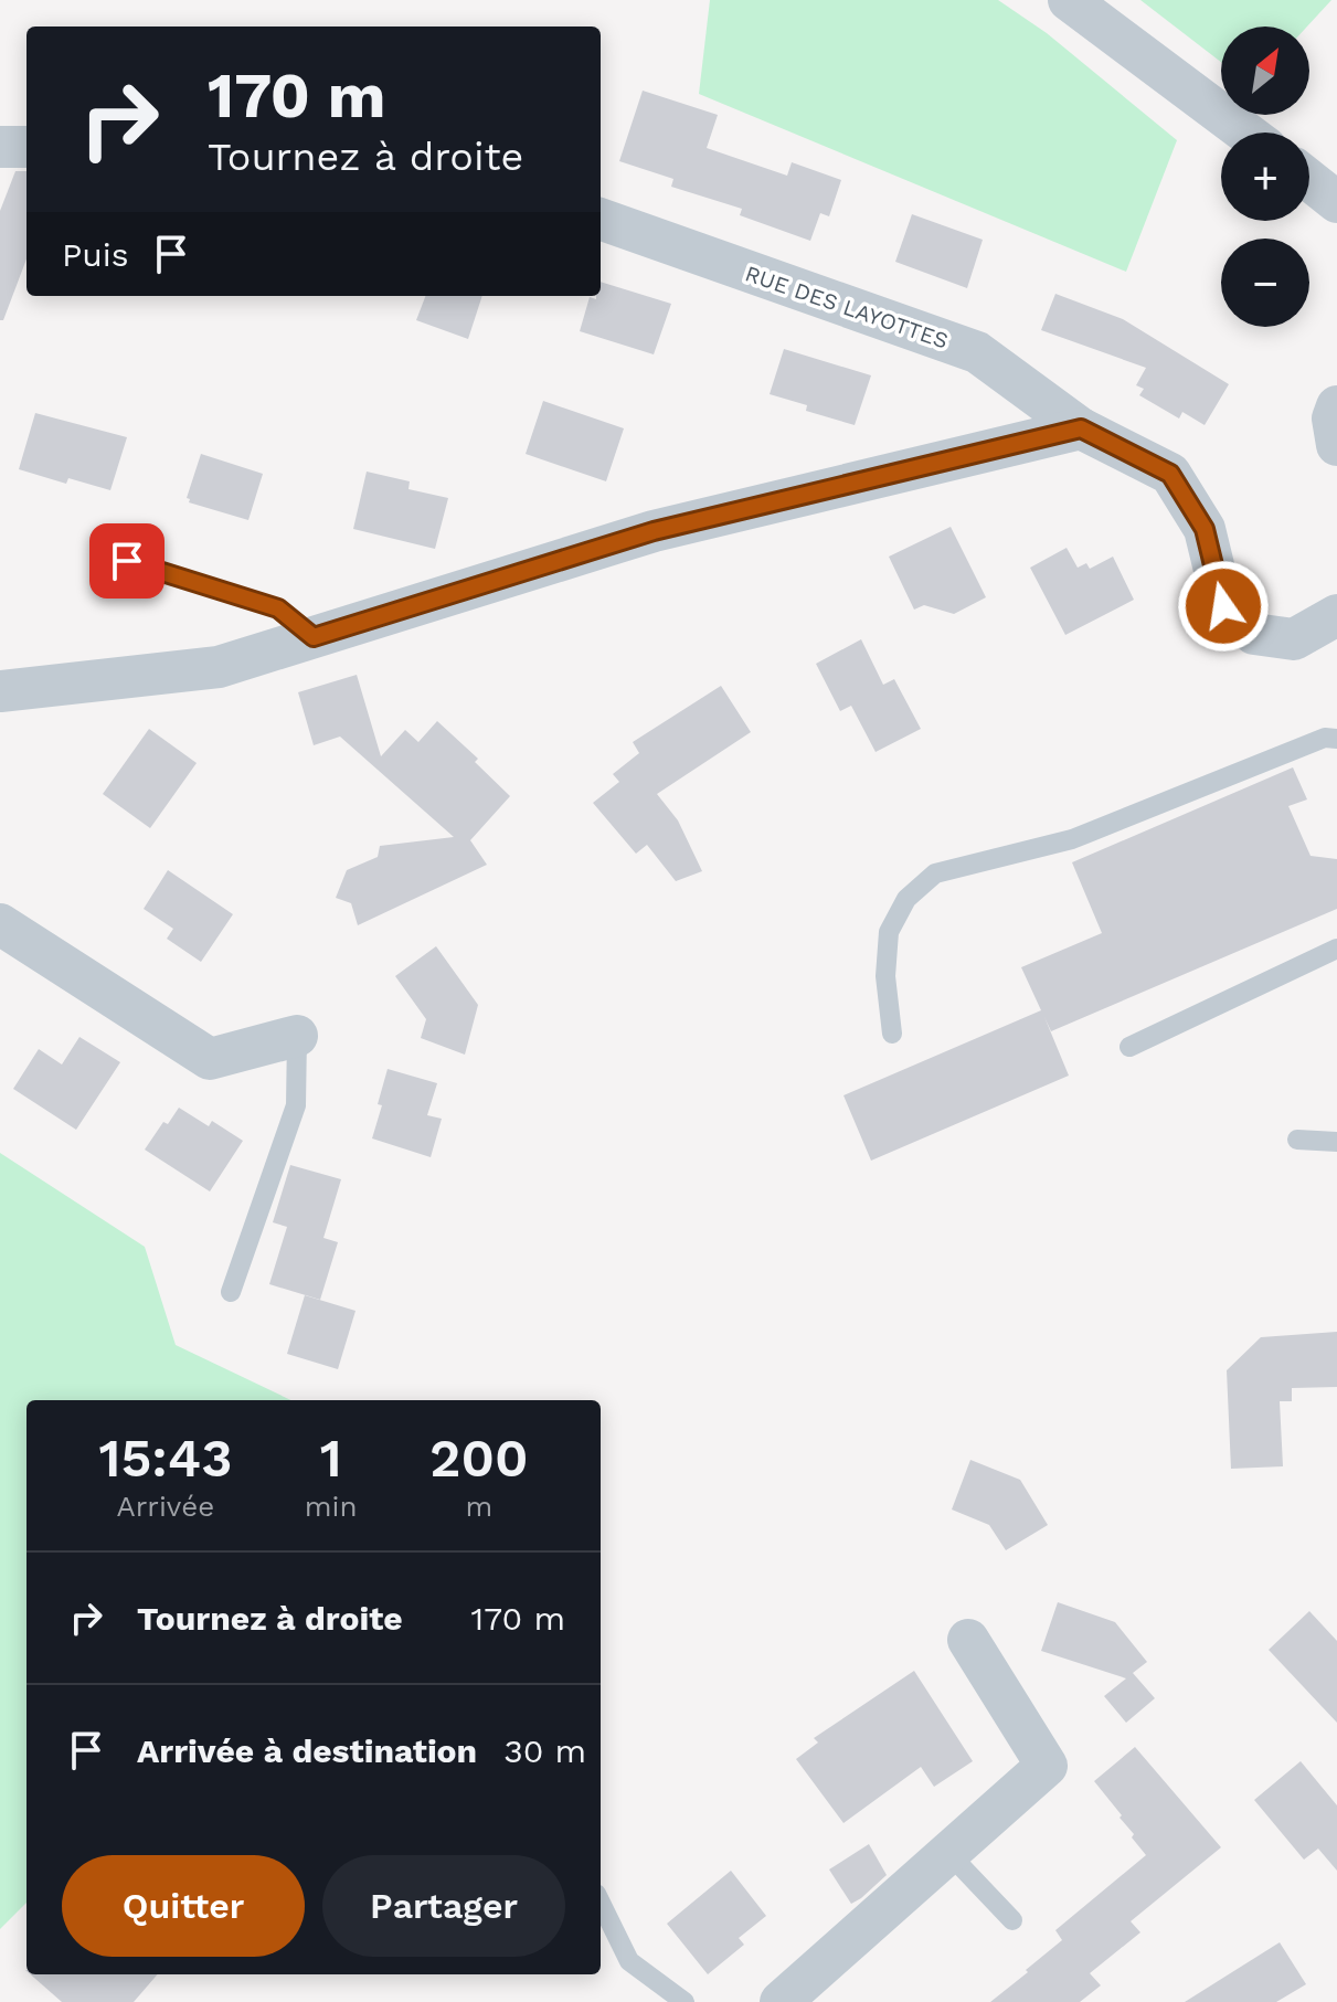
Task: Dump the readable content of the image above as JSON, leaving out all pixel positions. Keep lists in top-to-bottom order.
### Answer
{
  "streets": {
    "street": ["RUE DES LAYOTTES"]
  },
  "north": "top right",
  "page": {
    "map_buttons": ["+", "−"],
    "turn": ["170 m", "Tournez à droite"],
    "then": "Puis",
    "eta": [
      "15:43",
      "Arrivée",
      "1",
      "min",
      "200",
      "m"
    ],
    "list": [
      {
        "name": "Tournez à droite",
        "value": "170 m"
      },
      {
        "name": "Arrivée à destination",
        "value": "30 m"
      }
    ],
    "buttons": ["Quitter", "Partager"]
  }
}
